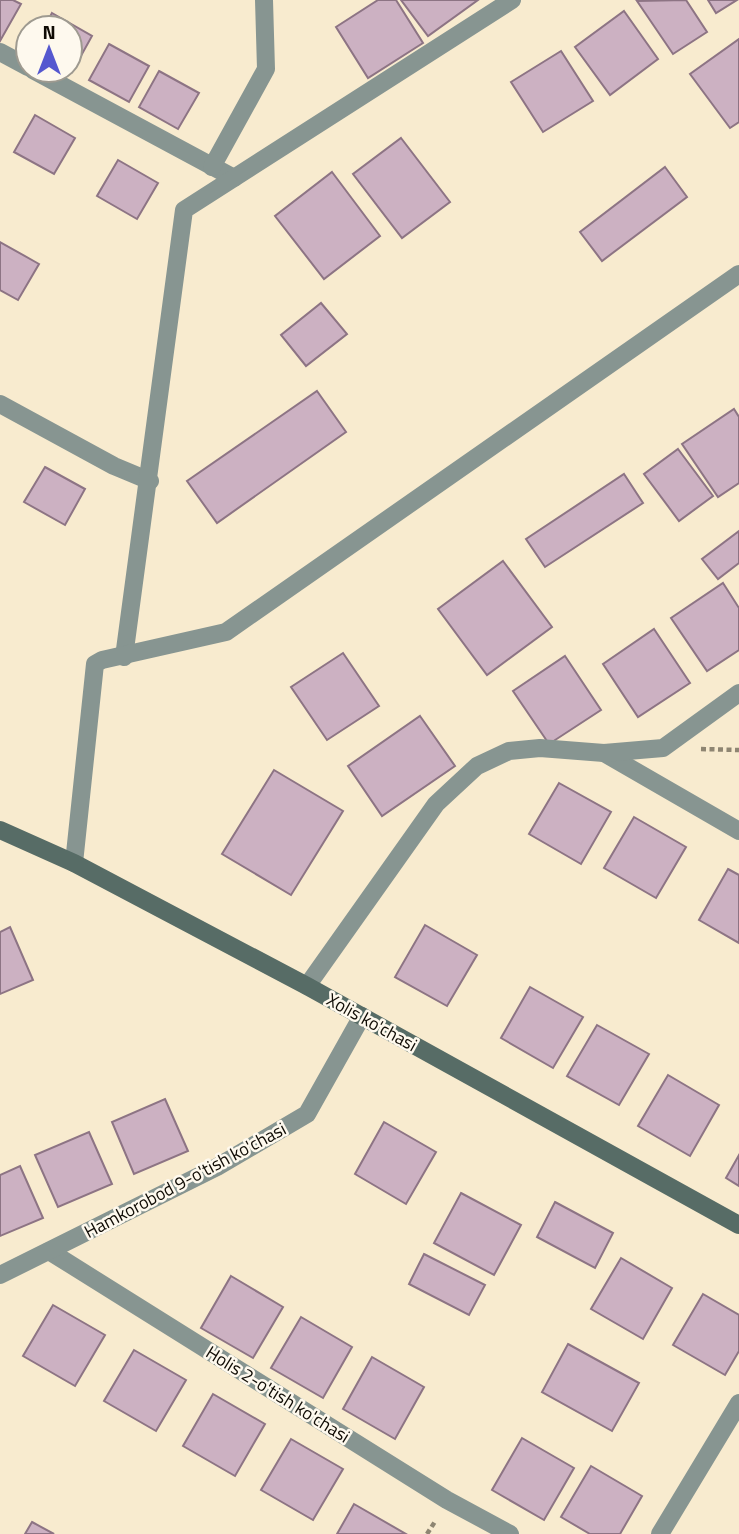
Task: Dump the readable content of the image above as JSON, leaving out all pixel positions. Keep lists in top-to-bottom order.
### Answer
{
  "streets": {
    "street": ["Xolis ko'chasi", "Hamkorobod 9-o'tish ko'chasi", "Holis 2-o'tish ko'chasi"]
  },
  "crossings": [
    ["Xolis ko'chasi", "Hamkorobod 9-o'tish ko'chasi"],
    ["Hamkorobod 9-o'tish ko'chasi", "Holis 2-o'tish ko'chasi"]
  ],
  "north": "top"
}
